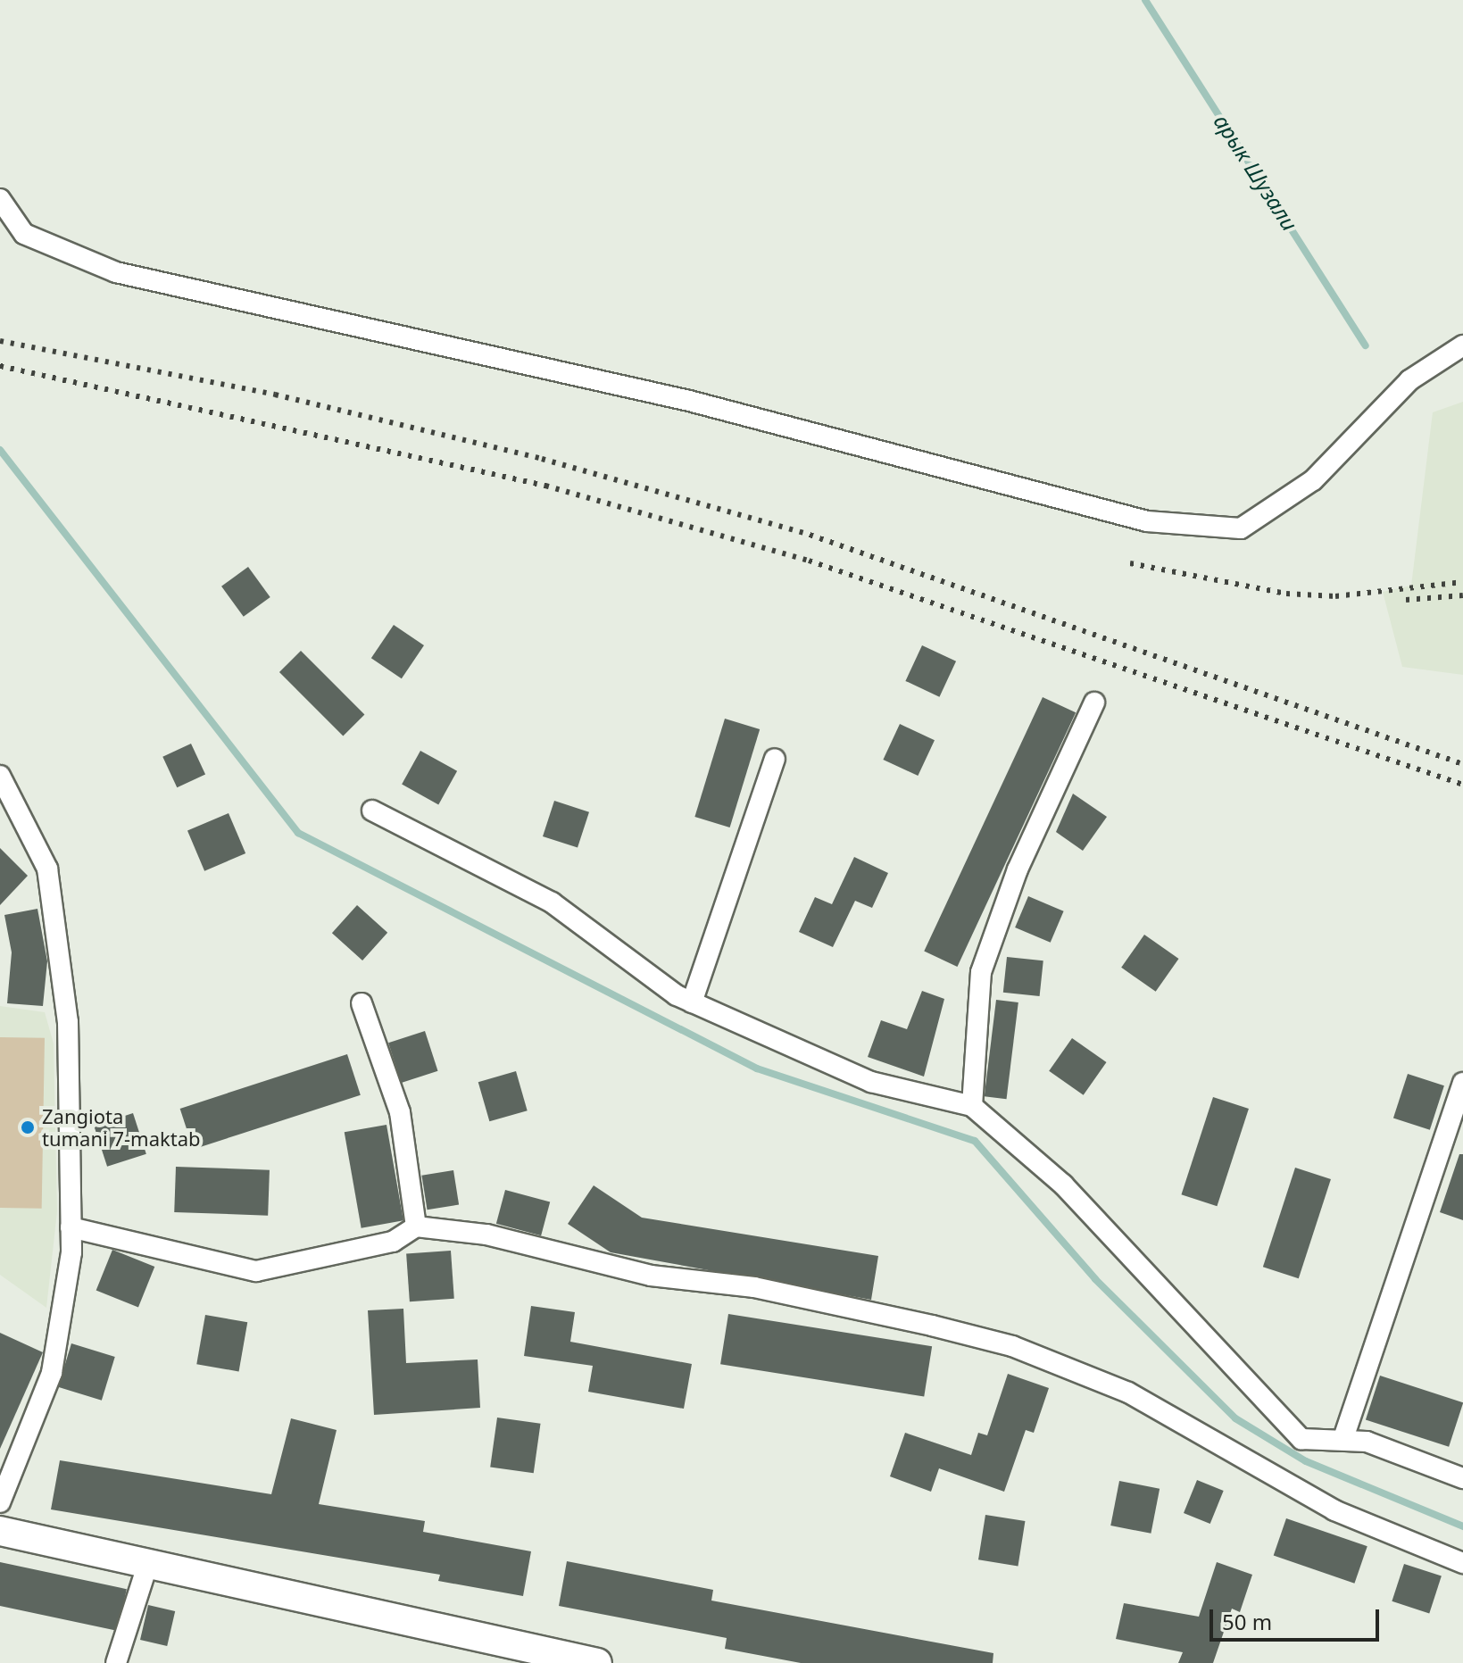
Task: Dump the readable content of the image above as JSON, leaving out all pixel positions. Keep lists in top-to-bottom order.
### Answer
{
  "water": ["арык Шузали"],
  "places": ["Zangiota tumani 7-maktab"],
  "scale_bar": "50 m"
}
